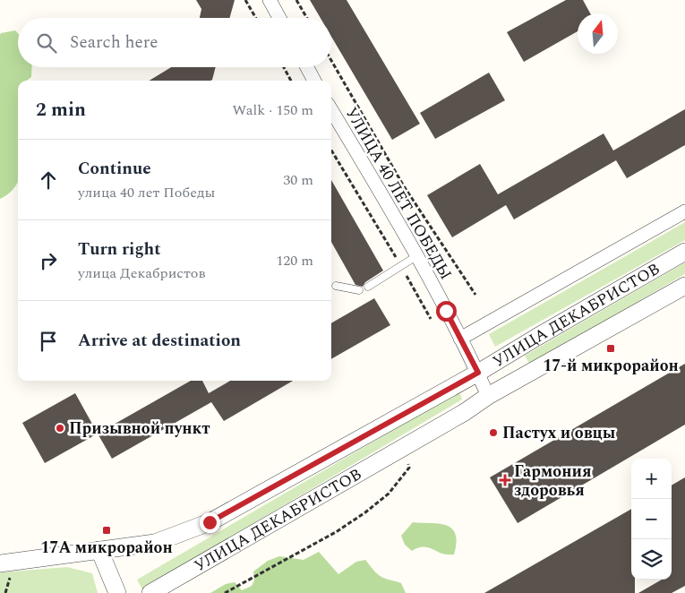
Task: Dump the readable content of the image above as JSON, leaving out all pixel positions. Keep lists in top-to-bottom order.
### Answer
{
  "streets": {
    "street": ["УЛИЦА 40 ЛЕТ ПОБЕДЫ", "УЛИЦА ДЕКАБРИСТОВ"]
  },
  "crossings": [
    ["УЛИЦА 40 ЛЕТ ПОБЕДЫ", "УЛИЦА ДЕКАБРИСТОВ"]
  ],
  "places": {
    "transit": ["17-й микрорайон", "17А микрорайон"],
    "other": ["Призывной пункт", "Пастух и овцы"],
    "health": ["Гармония здоровья"]
  },
  "north": "top",
  "page": {
    "search": "Search here",
    "heading": ["2 min", "Walk · 150 m"],
    "list": [
      ["Continue", "улица 40 лет Победы", "30 m"],
      ["Turn right", "улица Декабристов", "120 m"],
      "Arrive at destination"
    ],
    "map_buttons": ["+", "−"]
  }
}
